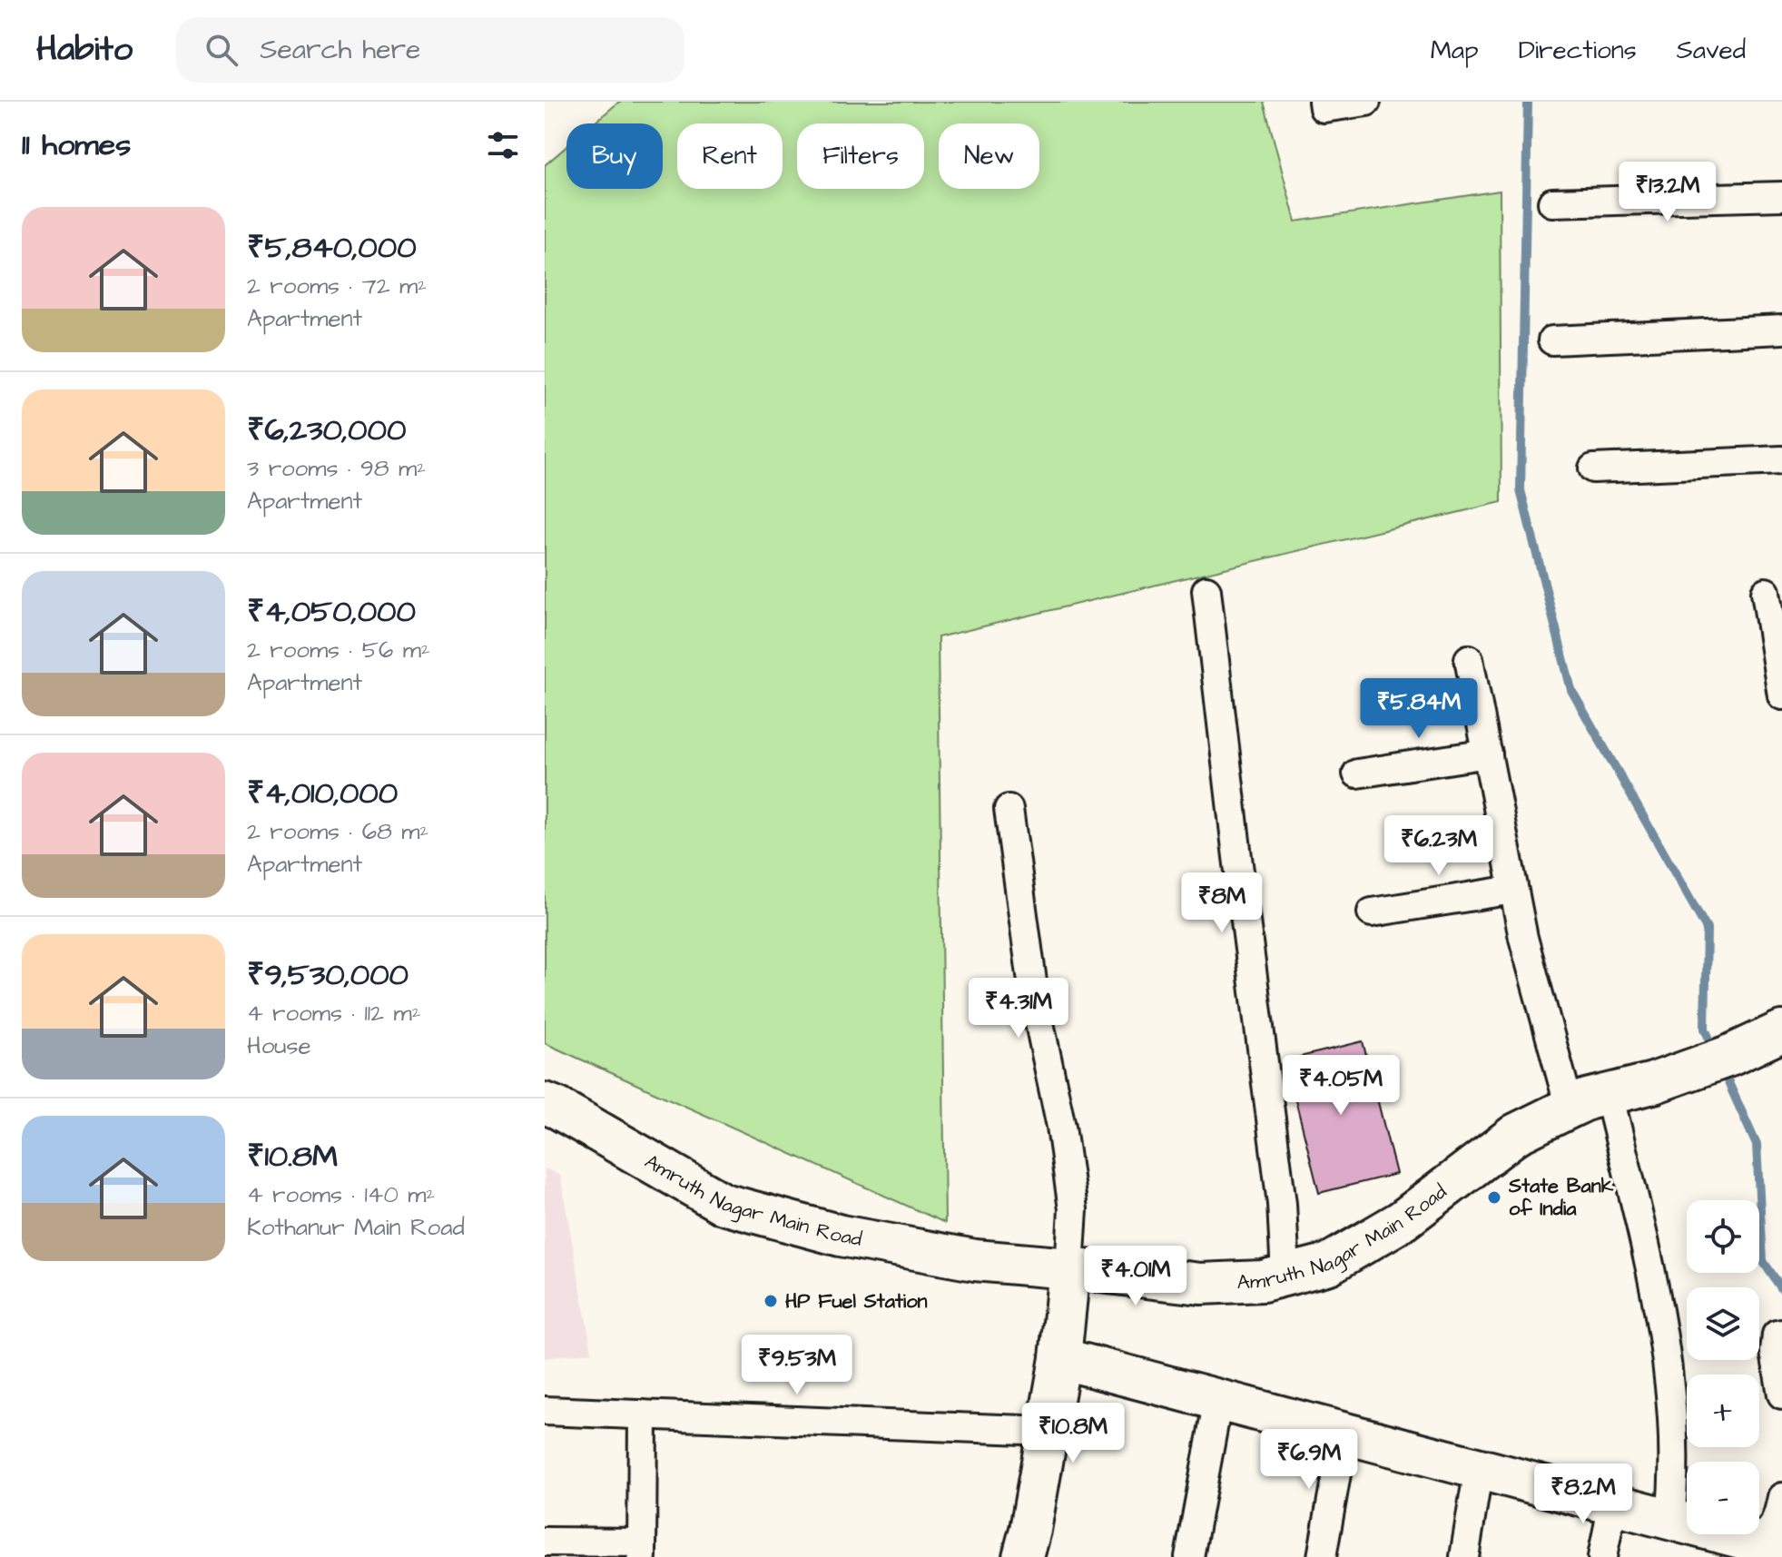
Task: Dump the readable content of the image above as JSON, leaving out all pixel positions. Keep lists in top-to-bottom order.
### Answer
{
  "streets": {
    "main road": ["Amruth Nagar Main Road"]
  },
  "places": ["State Bank of India", "HP Fuel Station"],
  "page": {
    "header": "Habito",
    "search": "Search here",
    "nav": ["Map", "Directions", "Saved"],
    "heading": "11 homes",
    "chip": [
      "Buy",
      "Rent",
      "Filters",
      "New"
    ],
    "price": [
      "₹13.2M",
      "₹5.84M",
      "₹6.23M",
      "₹8M",
      "₹4.31M",
      "₹4.05M",
      "₹4.01M",
      "₹9.53M",
      "₹10.8M",
      "₹6.9M",
      "₹8.2M"
    ],
    "list": [
      {
        "name": "₹5,840,000",
        "note": "2 rooms · 72 m² · Apartment"
      },
      {
        "name": "₹6,230,000",
        "note": "3 rooms · 98 m² · Apartment"
      },
      {
        "name": "₹4,050,000",
        "note": "2 rooms · 56 m² · Apartment"
      },
      {
        "name": "₹4,010,000",
        "note": "2 rooms · 68 m² · Apartment"
      },
      {
        "name": "₹9,530,000",
        "note": "4 rooms · 112 m² · House"
      },
      {
        "name": "₹10.8M",
        "note": "4 rooms · 140 m² · Kothanur Main Road"
      }
    ],
    "map_buttons": ["+", "−"]
  }
}
